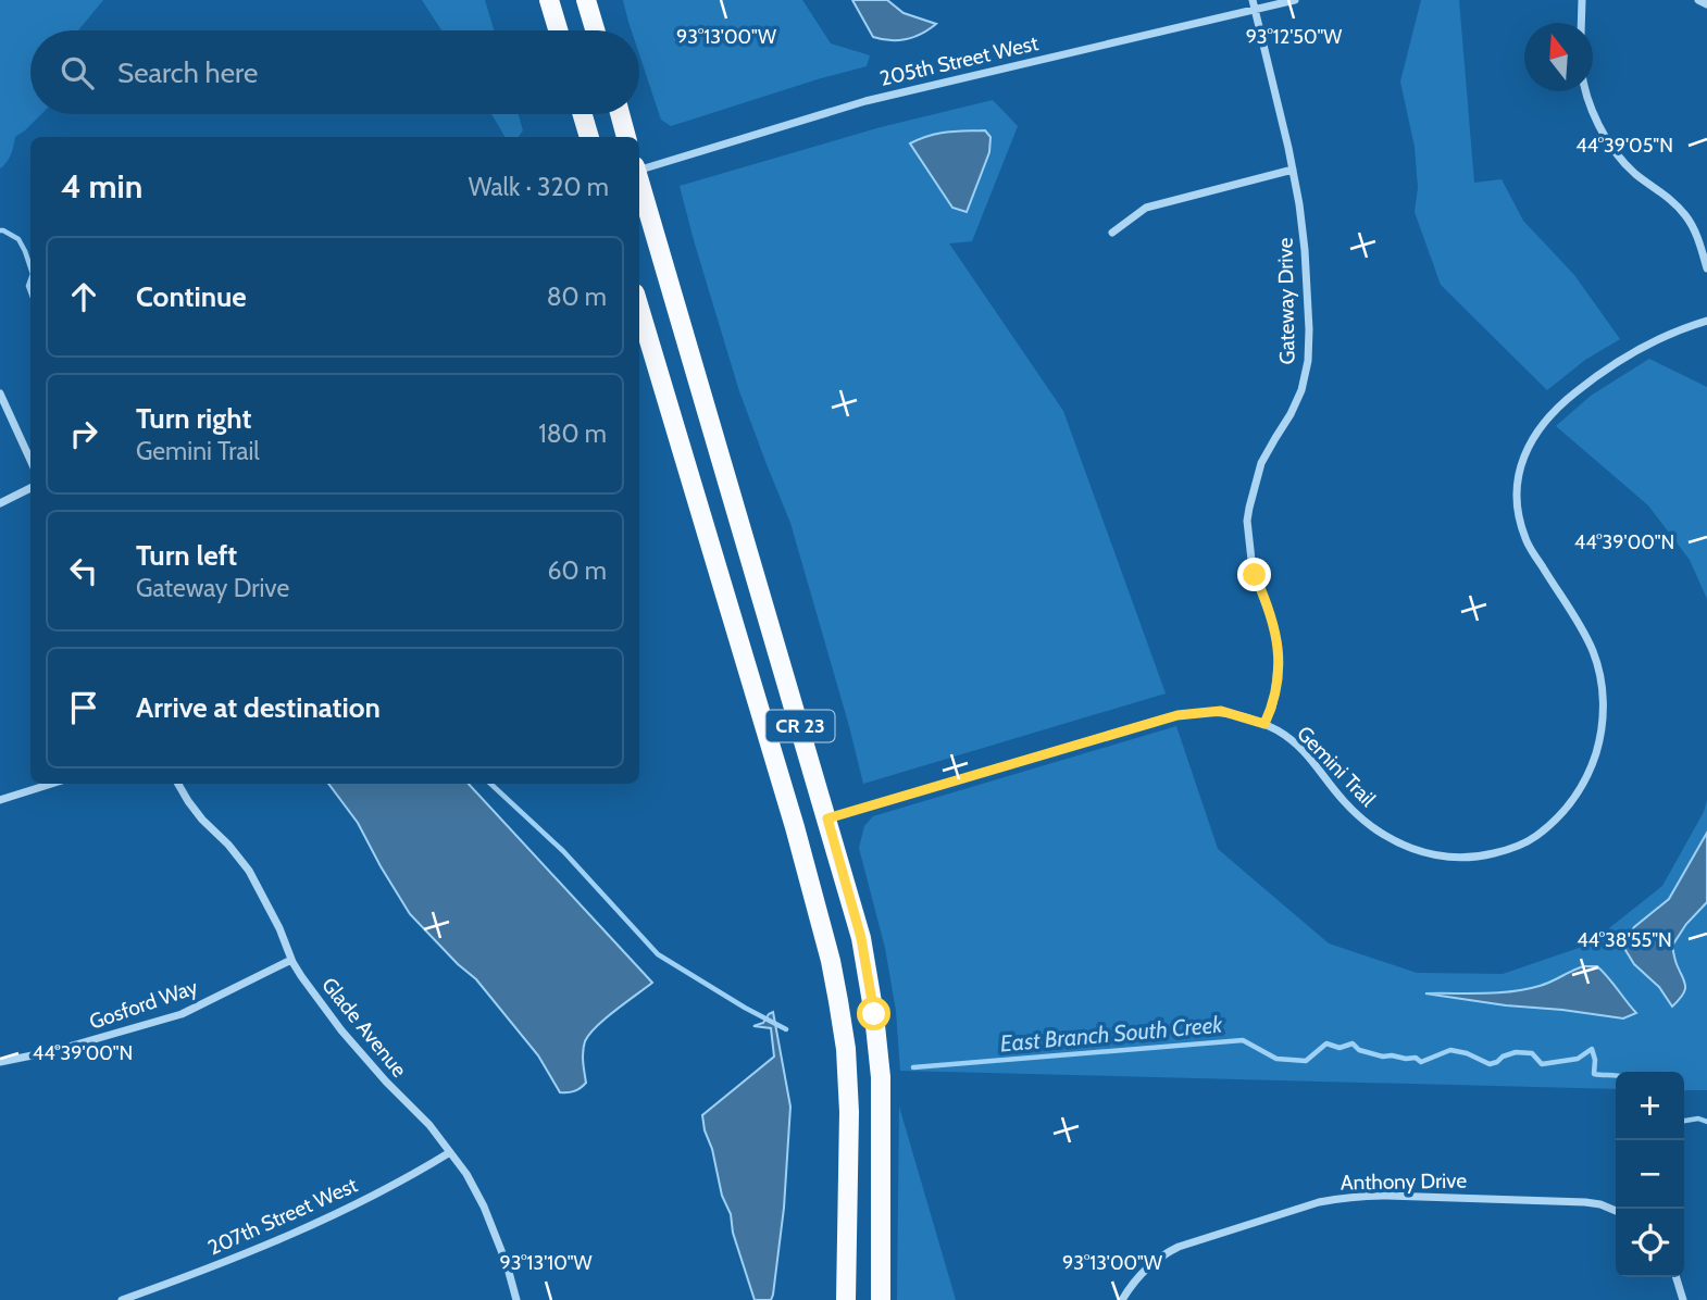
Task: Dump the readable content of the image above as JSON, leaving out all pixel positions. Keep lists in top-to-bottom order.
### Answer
{
  "streets": {
    "main road": ["CR 23"],
    "street": [
      "205th Street West",
      "Gateway Drive",
      "Gemini Trail",
      "Gosford Way",
      "Glade Avenue",
      "Anthony Drive",
      "207th Street West"
    ]
  },
  "crossings": [
    ["205th Street West", "Gateway Drive"],
    ["Gateway Drive", "Gemini Trail"],
    ["CR 23", "Gemini Trail"],
    ["Gosford Way", "Glade Avenue"],
    ["Glade Avenue", "207th Street West"]
  ],
  "water": ["East Branch South Creek"],
  "north": "top",
  "page": {
    "search": "Search here",
    "heading": ["4 min", "Walk · 320 m"],
    "list": [
      ["Continue", "80 m"],
      ["Turn right", "Gemini Trail", "180 m"],
      ["Turn left", "Gateway Drive", "60 m"],
      "Arrive at destination"
    ],
    "map_buttons": ["+", "−"]
  },
  "coordinates": [
    "93°13'00\"W",
    "93°12'50\"W",
    "44°39'05\"N",
    "44°39'00\"N",
    "44°38'55\"N",
    "93°13'10\"W"
  ]
}
